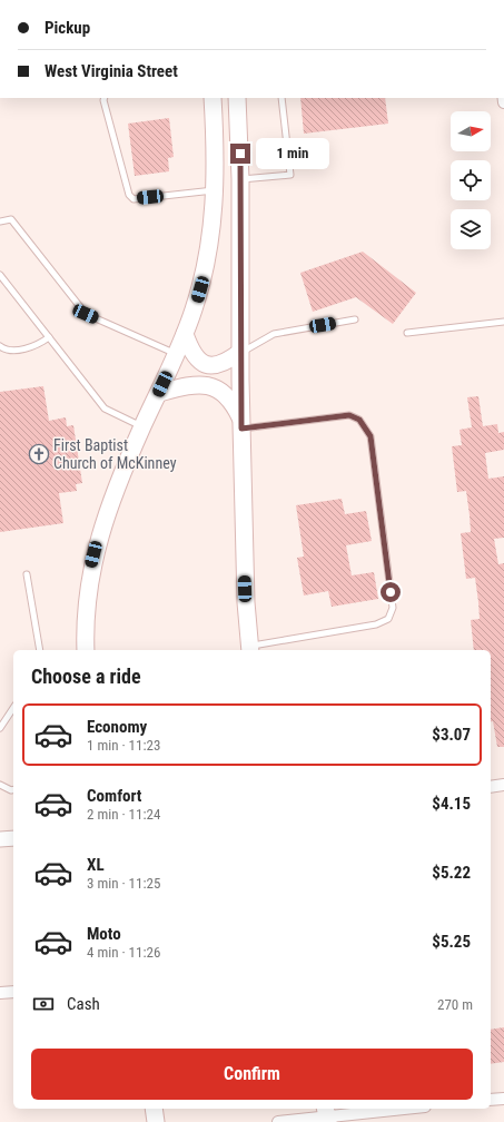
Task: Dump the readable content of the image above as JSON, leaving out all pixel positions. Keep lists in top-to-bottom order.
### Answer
{
  "places": {
    "church": ["First Baptist Church of McKinney"]
  },
  "north": "right",
  "page": {
    "banner": ["Pickup", "West Virginia Street"],
    "bubble": "1 min",
    "heading": "Choose a ride",
    "list": [
      {
        "name": "Economy",
        "note": "1 min · 11:23",
        "value": "$3.07"
      },
      {
        "name": "Comfort",
        "note": "2 min · 11:24",
        "value": "$4.15"
      },
      {
        "name": "XL",
        "note": "3 min · 11:25",
        "value": "$5.22"
      },
      {
        "name": "Moto",
        "note": "4 min · 11:26",
        "value": "$5.25"
      }
    ],
    "pay": ["Cash", "270 m"],
    "buttons": "Confirm"
  }
}
